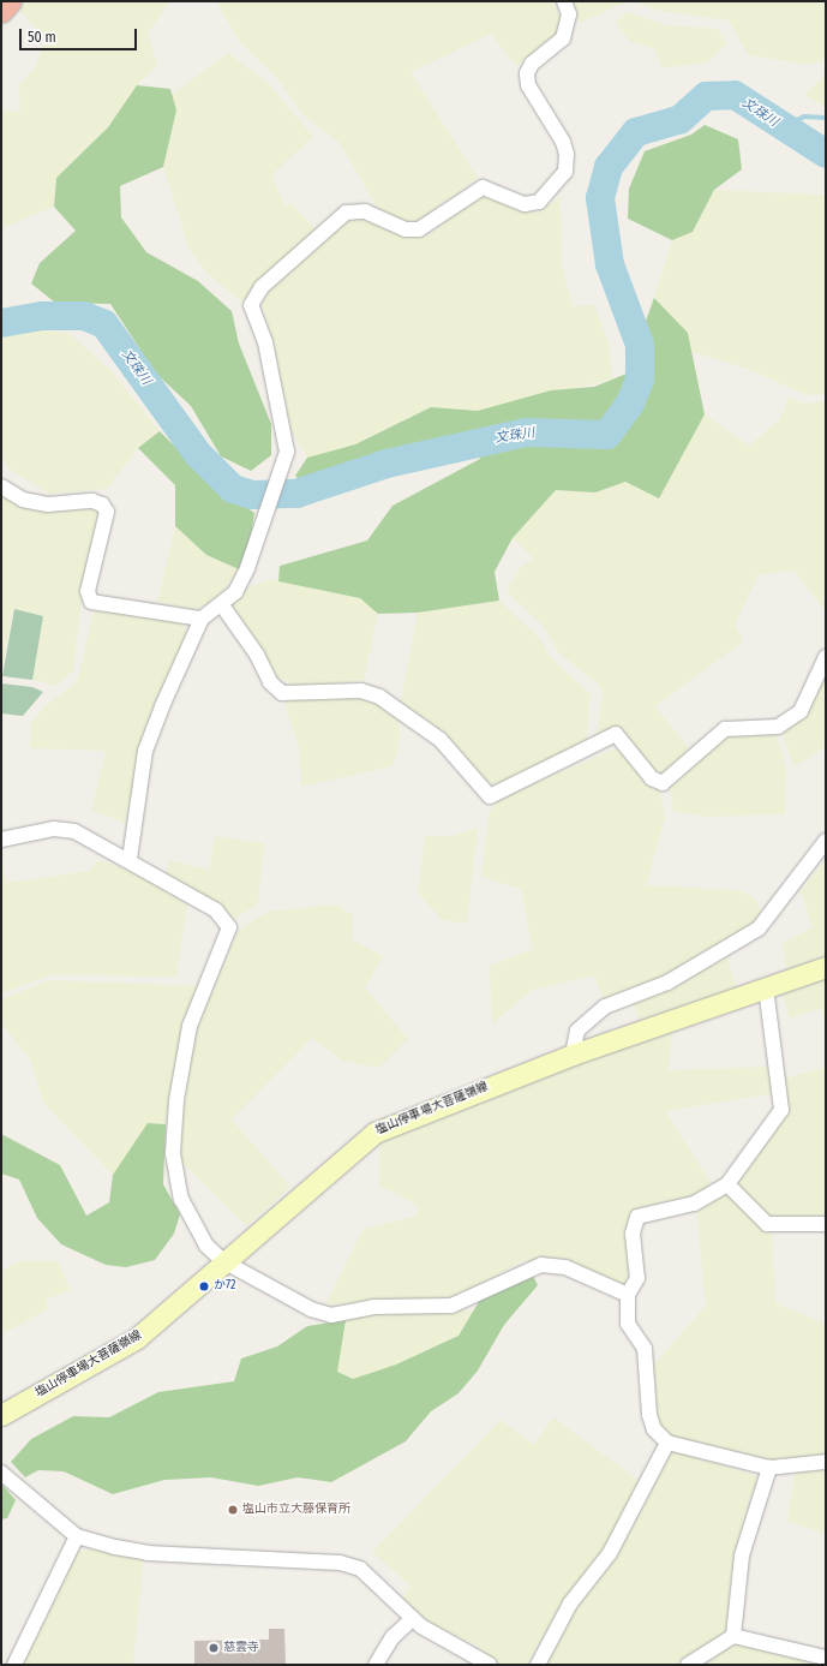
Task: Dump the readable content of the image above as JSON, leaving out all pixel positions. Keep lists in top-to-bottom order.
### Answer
{
  "streets": {
    "main road": ["塩山停車場大菩薩嶺線"]
  },
  "water": ["文珠川"],
  "places": ["か72", "塩山市立大藤保育所", "慈雲寺"],
  "scale_bar": "50 m"
}
